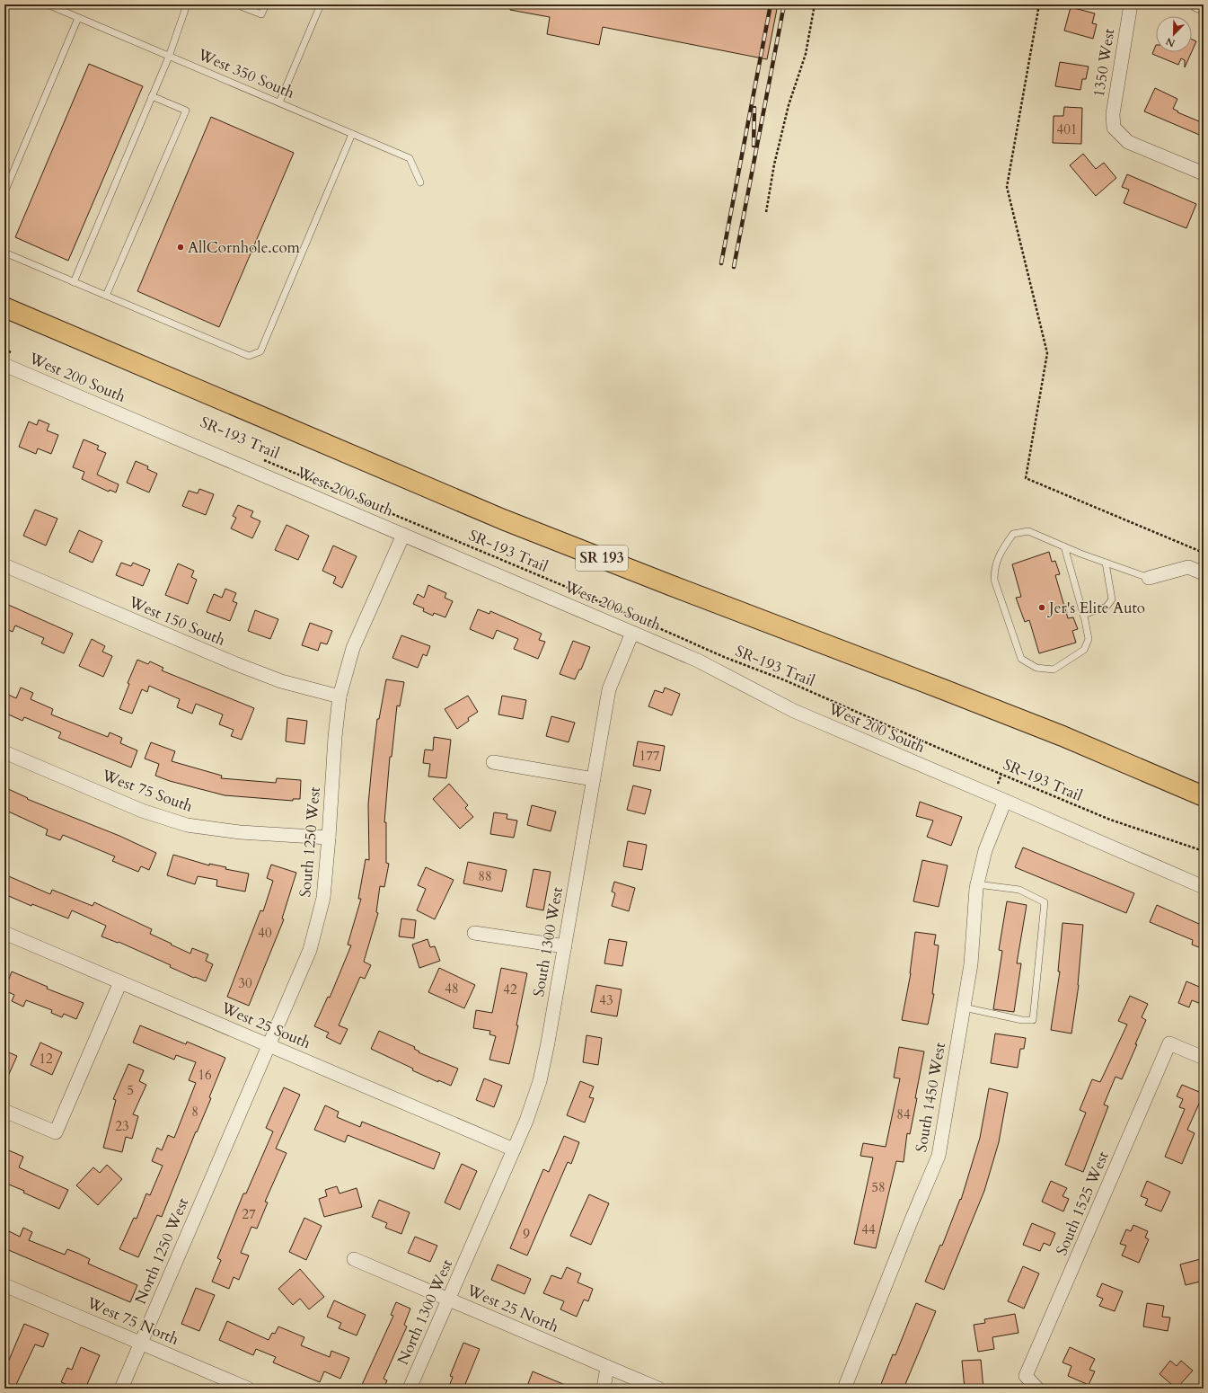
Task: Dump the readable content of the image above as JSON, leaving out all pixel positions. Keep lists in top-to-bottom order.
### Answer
{
  "streets": {
    "main road": ["SR 193"],
    "street": [
      "1350 West",
      "West 200 South",
      "West 150 South",
      "West 75 South",
      "South 1250 West",
      "South 1300 West",
      "West 25 South",
      "South 1450 West",
      "South 1525 West",
      "North 1250 West",
      "West 25 North",
      "North 1300 West",
      "West 75 North"
    ],
    "lane": ["West 350 South"],
    "path": ["SR-193 Trail"]
  },
  "crossings": [
    ["West 200 South", "South 1250 West"],
    ["West 200 South", "South 1300 West"],
    ["West 200 South", "South 1450 West"],
    ["West 150 South", "South 1250 West"],
    ["West 75 South", "South 1250 West"],
    ["South 1250 West", "West 25 South"],
    ["South 1250 West", "North 1250 West"],
    ["South 1300 West", "West 25 South"],
    ["South 1300 West", "North 1300 West"],
    ["North 1250 West", "West 75 North"],
    ["West 25 North", "North 1300 West"]
  ],
  "places": ["AllCornhole.com", "Jer's Elite Auto"],
  "house_numbers": [
    "401",
    "177",
    "88",
    "40",
    "30",
    "48",
    "42",
    "43",
    "12",
    "16",
    "5",
    "8",
    "84",
    "23",
    "58",
    "27",
    "44",
    "9"
  ],
  "north": "bottom left"
}
